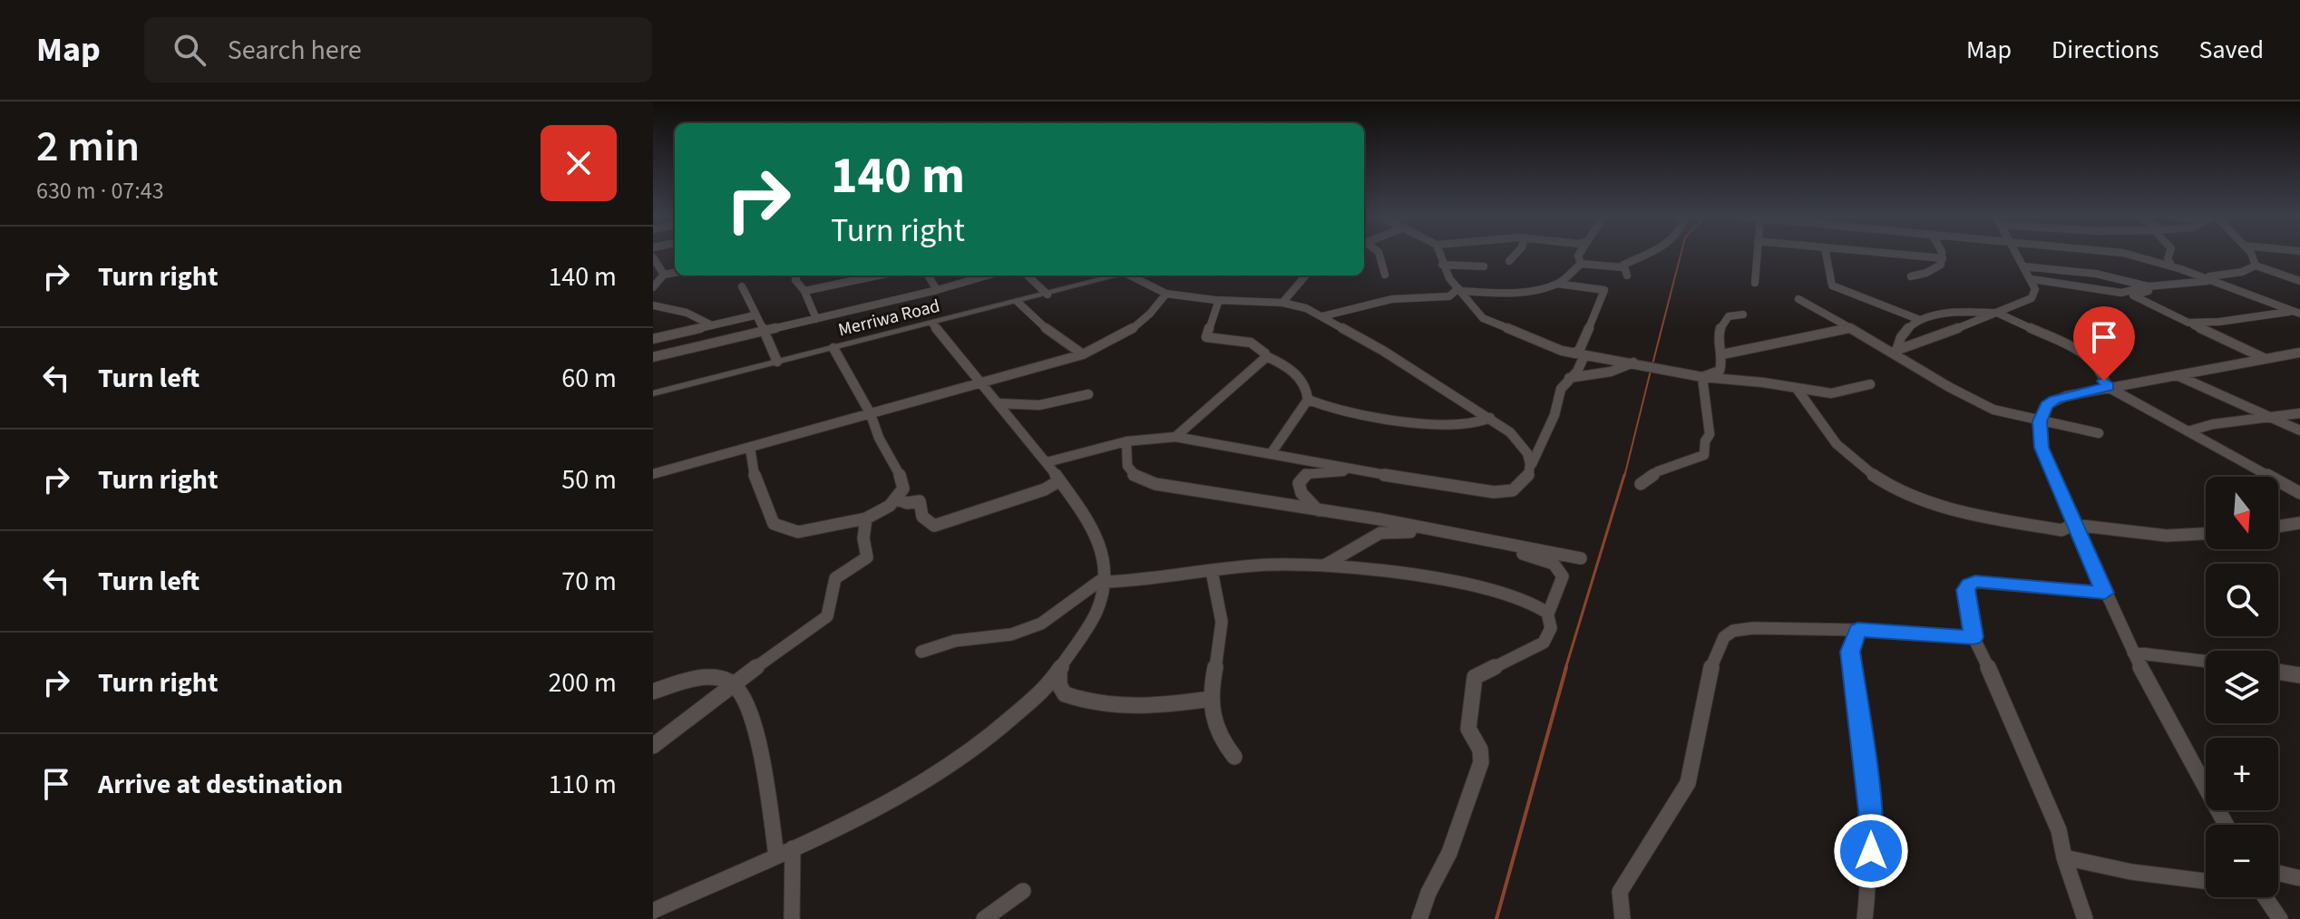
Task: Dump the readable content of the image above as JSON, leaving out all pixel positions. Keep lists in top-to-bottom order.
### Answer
{
  "streets": {
    "street": ["Merriwa Road"]
  },
  "north": "bottom",
  "page": {
    "header": "Map",
    "search": "Search here",
    "nav": ["Map", "Directions", "Saved"],
    "heading": ["2 min", "630 m · 07:43"],
    "turn": ["140 m", "Turn right"],
    "list": [
      {
        "name": "Turn right",
        "value": "140 m"
      },
      {
        "name": "Turn left",
        "value": "60 m"
      },
      {
        "name": "Turn right",
        "value": "50 m"
      },
      {
        "name": "Turn left",
        "value": "70 m"
      },
      {
        "name": "Turn right",
        "value": "200 m"
      },
      {
        "name": "Arrive at destination",
        "value": "110 m"
      }
    ],
    "map_buttons": ["+", "−"]
  }
}
